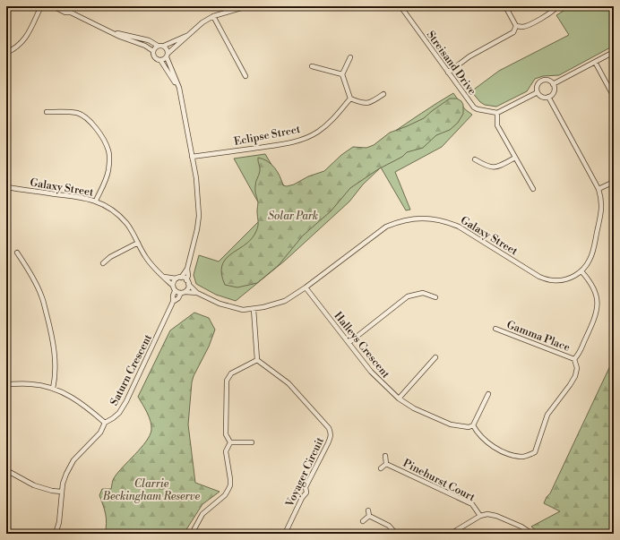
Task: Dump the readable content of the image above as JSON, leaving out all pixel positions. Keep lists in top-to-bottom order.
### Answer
{
  "streets": {
    "street": [
      "Streisand Drive",
      "Eclipse Street",
      "Galaxy Street",
      "Gamma Place",
      "Halleys Crescent",
      "Saturn Crescent",
      "Voyager Circuit",
      "Pinehurst Court"
    ]
  },
  "crossings": [
    ["Galaxy Street", "Halleys Crescent"],
    ["Galaxy Street", "Saturn Crescent"]
  ],
  "parks": ["Solar Park", "Clarrie Beckingham Reserve"]
}
